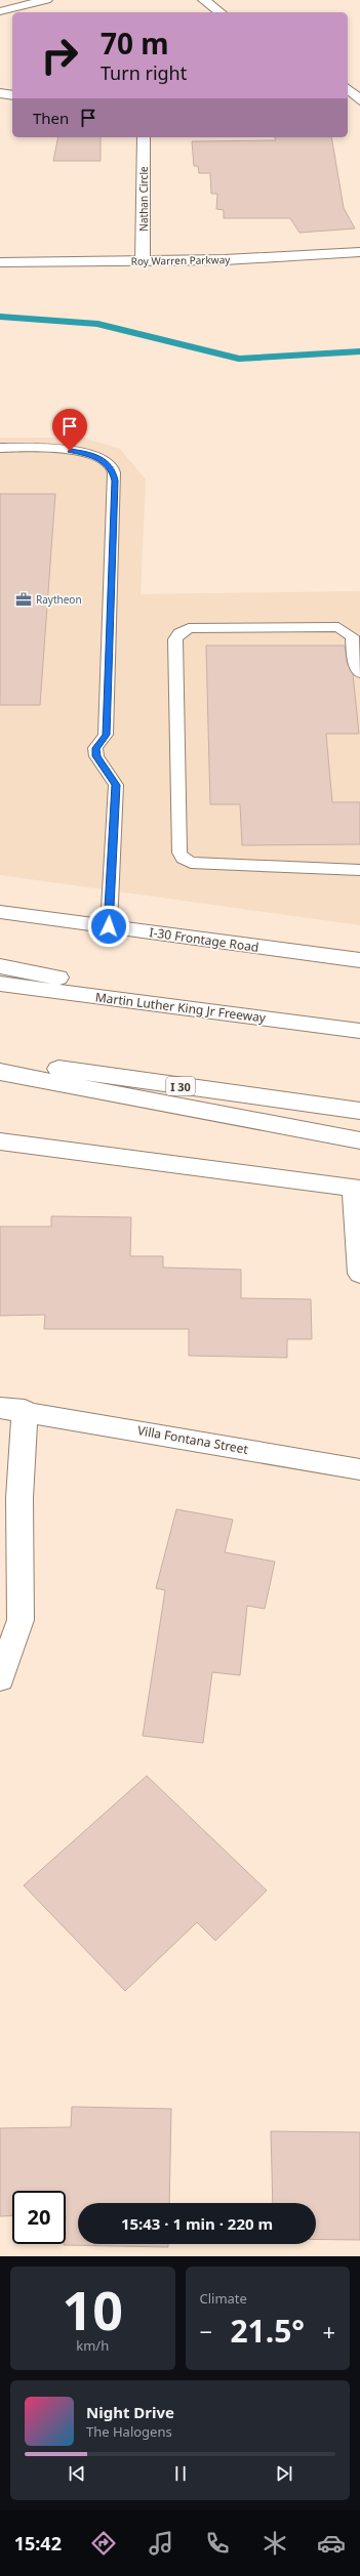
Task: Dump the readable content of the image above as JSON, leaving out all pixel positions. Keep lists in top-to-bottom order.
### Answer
{
  "streets": {
    "main road": [
      "Nathan Circle",
      "Roy Warren Parkway",
      "I-30 Frontage Road",
      "Martin Luther King Jr Freeway",
      "I 30",
      "Villa Fontana Street"
    ]
  },
  "crossings": [
    ["Nathan Circle", "Roy Warren Parkway"]
  ],
  "places": {
    "office": ["Raytheon"]
  },
  "page": {
    "turn": ["70 m", "Turn right"],
    "then": "Then",
    "limit": "20",
    "trip": "15:43 · 1 min · 220 m",
    "tile": [
      ["10", "km/h"],
      "Climate"
    ],
    "heat": ["−", "21.5°", "+"],
    "song": ["Night Drive", "The Halogens"],
    "tabs": "15:42"
  }
}
